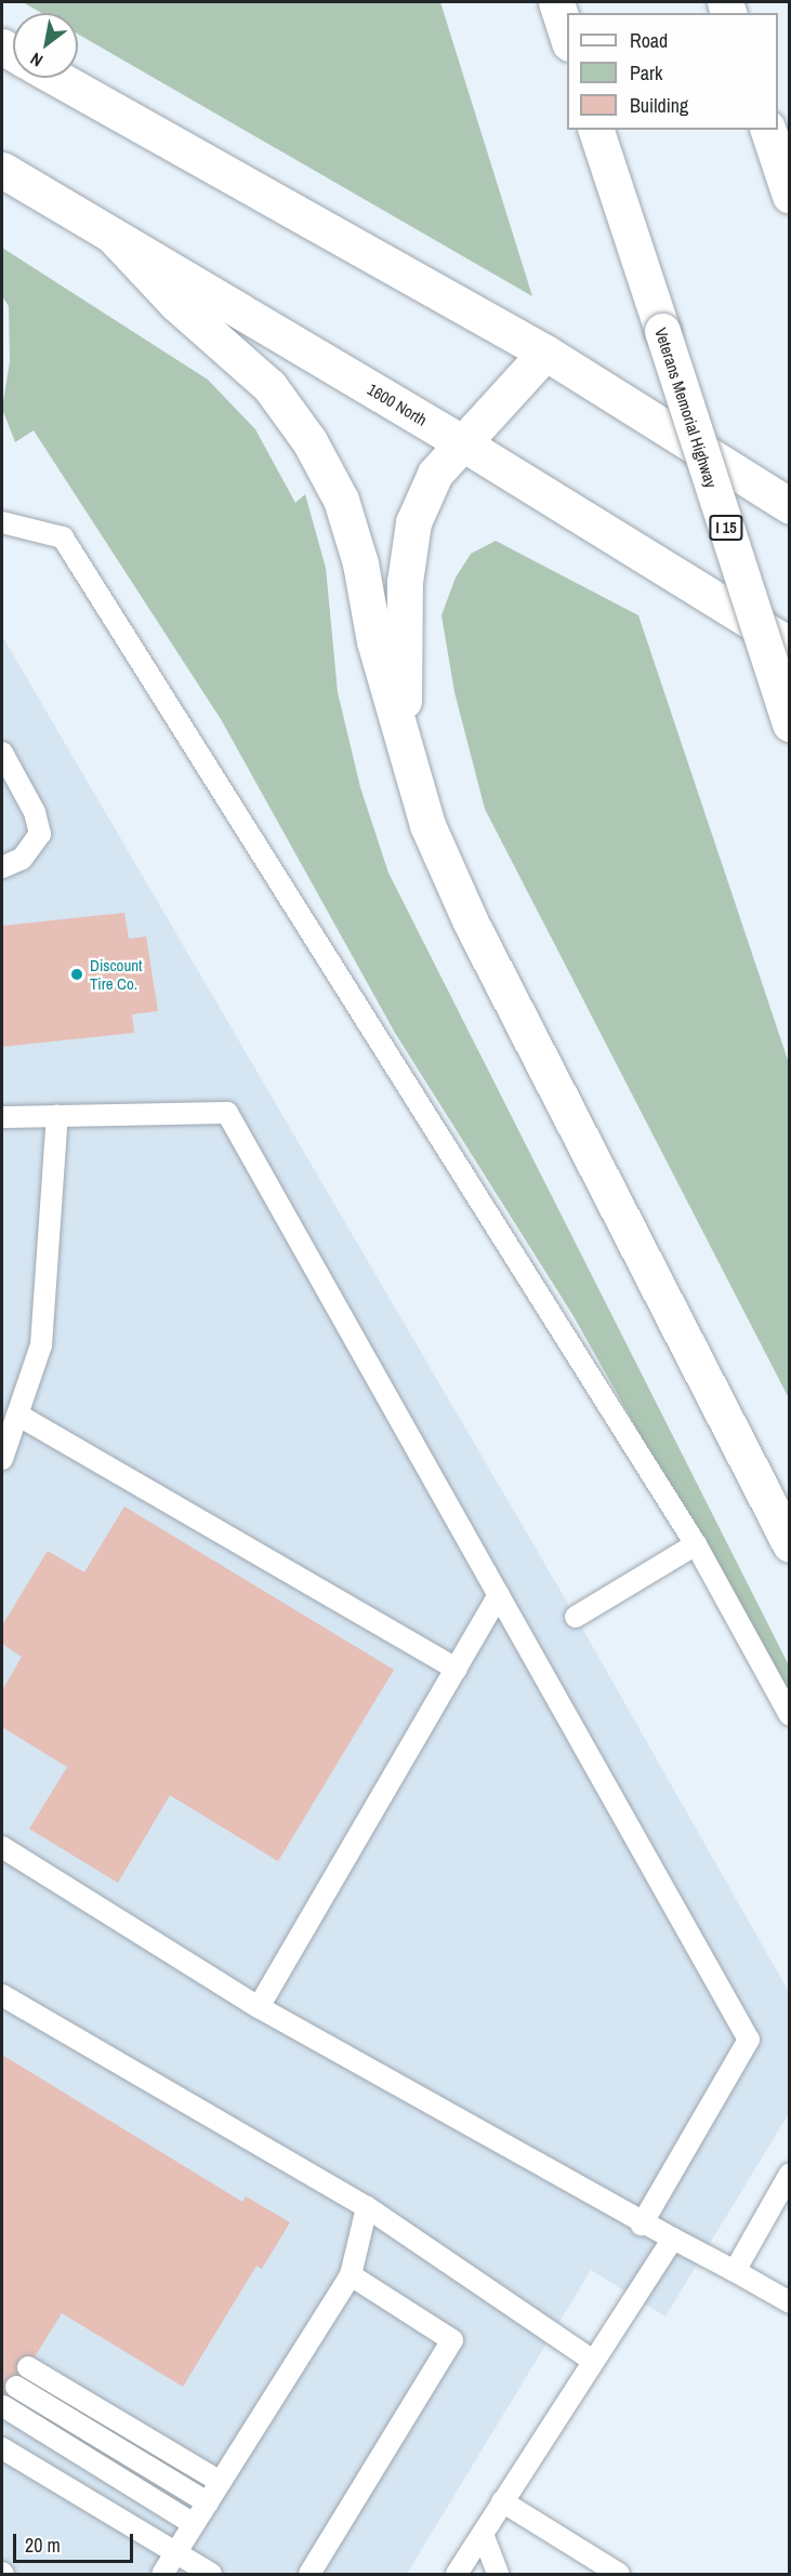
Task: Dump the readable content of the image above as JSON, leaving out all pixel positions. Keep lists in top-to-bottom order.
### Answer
{
  "streets": {
    "main road": ["1600 North", "Veterans Memorial Highway", "I 15"]
  },
  "places": ["Discount Tire Co."],
  "legend": ["Road", "Park", "Building"],
  "scale_bar": "20 m",
  "north": "bottom left"
}
